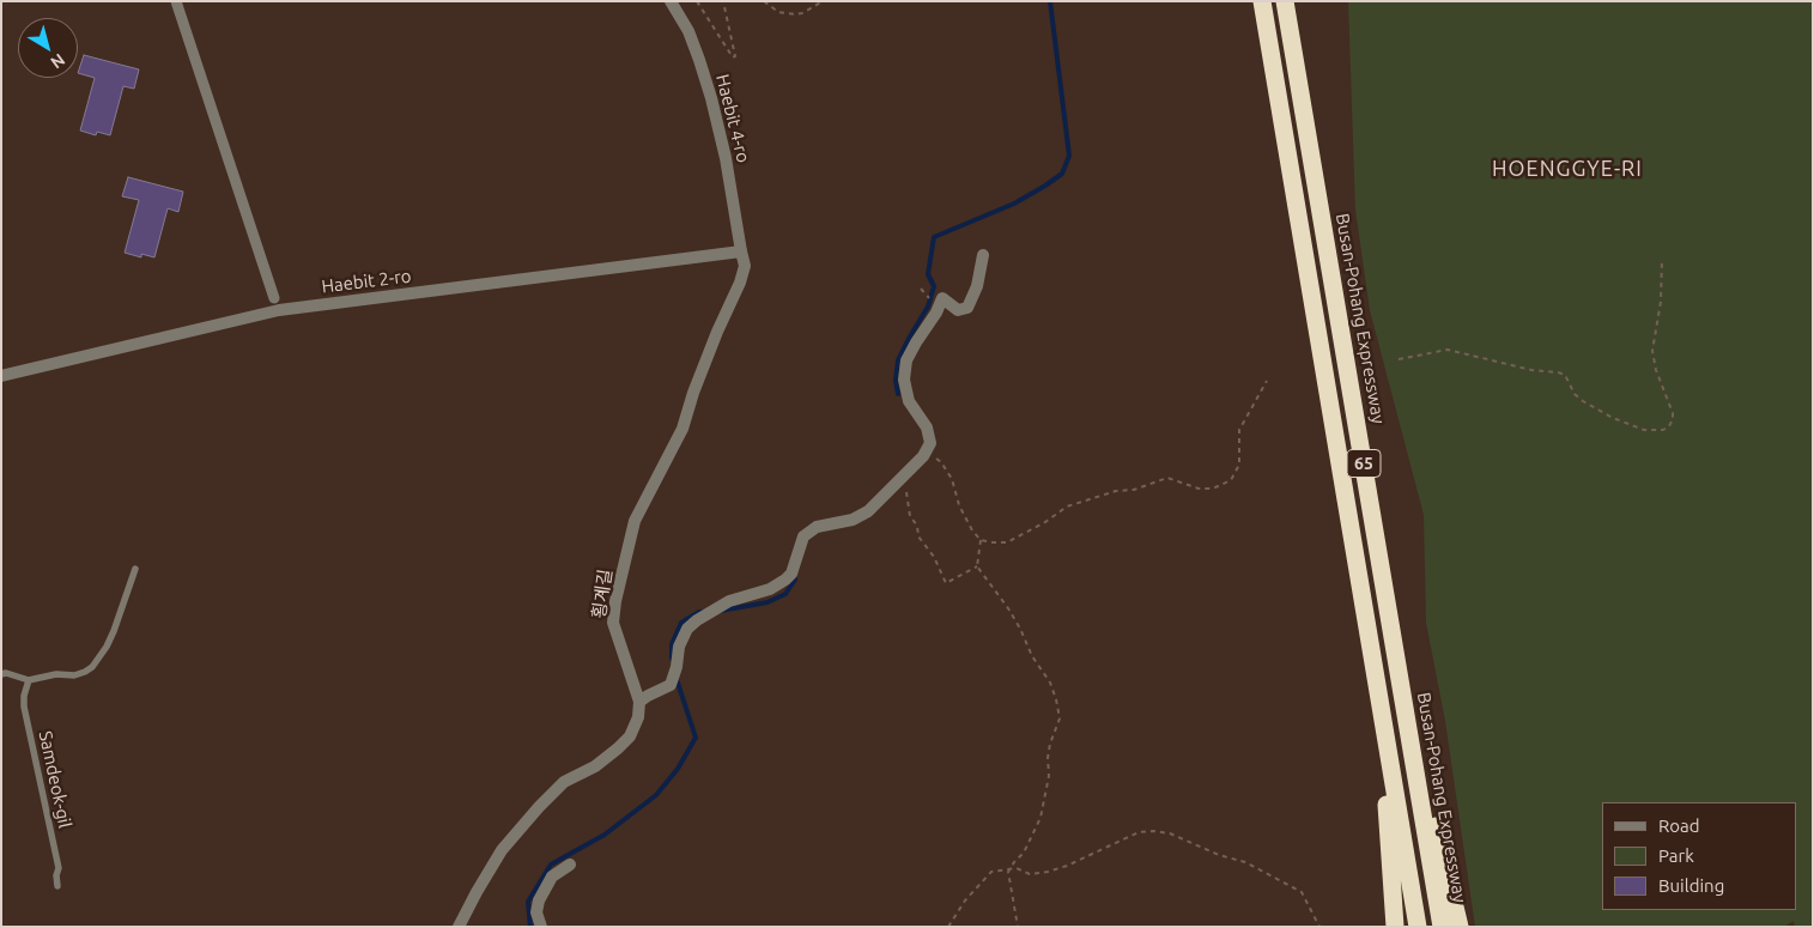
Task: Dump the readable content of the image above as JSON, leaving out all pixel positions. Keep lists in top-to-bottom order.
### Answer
{
  "streets": {
    "highway": ["Busan-Pohang Expressway", "65"],
    "street": ["Haebit 4-ro", "Haebit 2-ro", "횡계길"],
    "lane": ["Samdeok-gil"]
  },
  "crossings": [
    ["Haebit 4-ro", "Haebit 2-ro"],
    ["Haebit 4-ro", "횡계길"],
    ["Haebit 2-ro", "횡계길"]
  ],
  "districts": ["HOENGGYE-RI"],
  "legend": ["Road", "Park", "Building"],
  "north": "bottom right"
}
